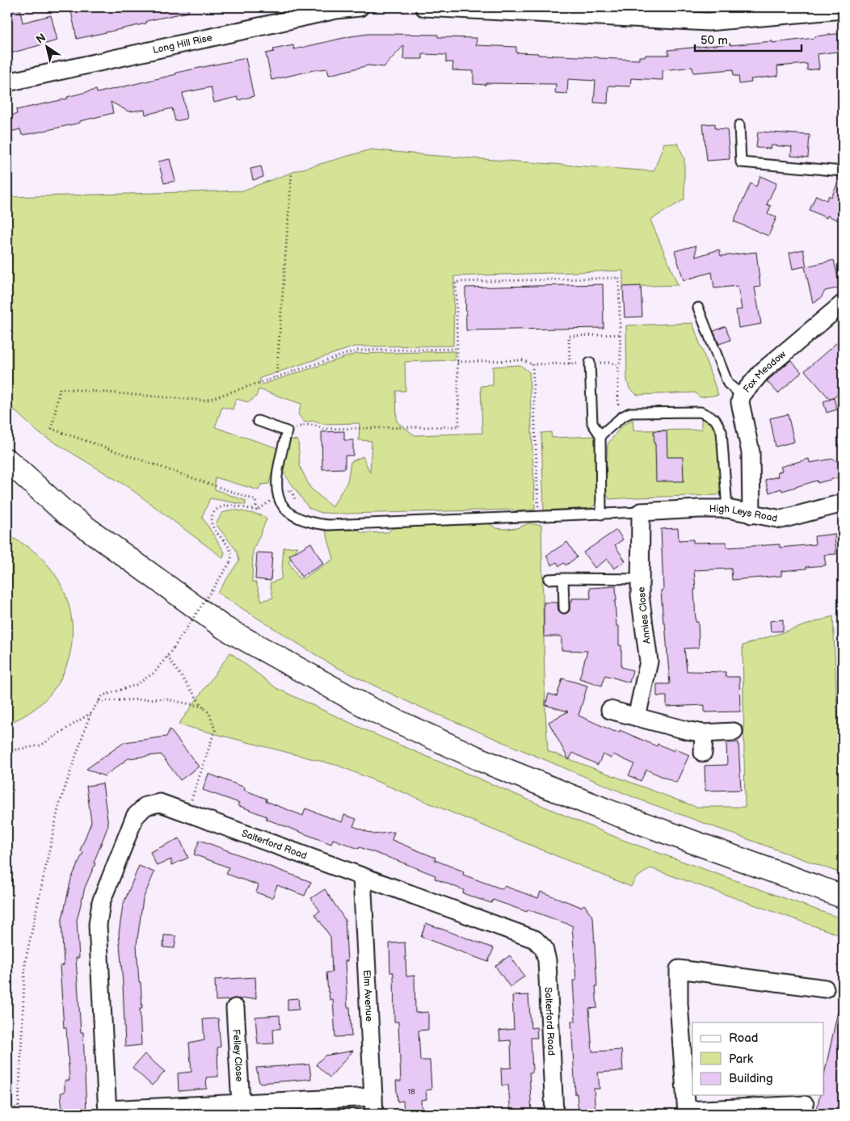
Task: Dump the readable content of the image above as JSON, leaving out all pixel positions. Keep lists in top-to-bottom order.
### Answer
{
  "streets": {
    "street": [
      "Long Hill Rise",
      "Fox Meadow",
      "High Leys Road",
      "Annies Close",
      "Salterford Road",
      "Elm Avenue",
      "Felley Close"
    ]
  },
  "crossings": [
    ["Fox Meadow", "High Leys Road"],
    ["High Leys Road", "Annies Close"],
    ["Salterford Road", "Elm Avenue"]
  ],
  "house_numbers": ["18"],
  "legend": ["Road", "Park", "Building"],
  "scale_bar": "50 m",
  "north": "top left"
}
